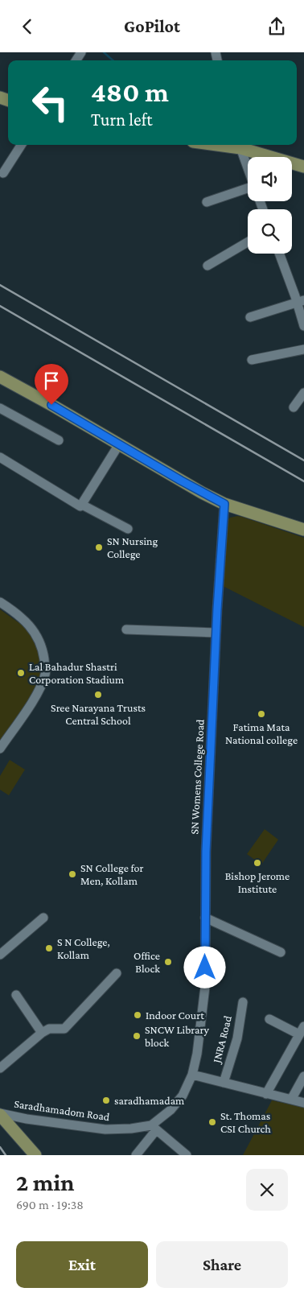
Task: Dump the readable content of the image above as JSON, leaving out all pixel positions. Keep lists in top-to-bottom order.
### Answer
{
  "streets": {
    "street": ["SN Womens College Road", "JNRA Road", "Saradhamadom Road"]
  },
  "crossings": [
    ["SN Womens College Road", "Saradhamadom Road"]
  ],
  "places": [
    "SN Nursing College",
    "Lal Bahadur Shastri Corporation Stadium",
    "Sree Narayana Trusts Central School",
    "Fatima Mata National college",
    "Bishop Jerome Institute",
    "SN College for Men, Kollam",
    "S N College, Kollam",
    "Office Block",
    "Indoor Court",
    "SNCW Library block",
    "saradhamadam",
    "St. Thomas CSI Church"
  ],
  "page": {
    "header": "GoPilot",
    "turn": ["480 m", "Turn left"],
    "heading": ["2 min", "690 m · 19:38"],
    "buttons": ["Exit", "Share"]
  }
}
